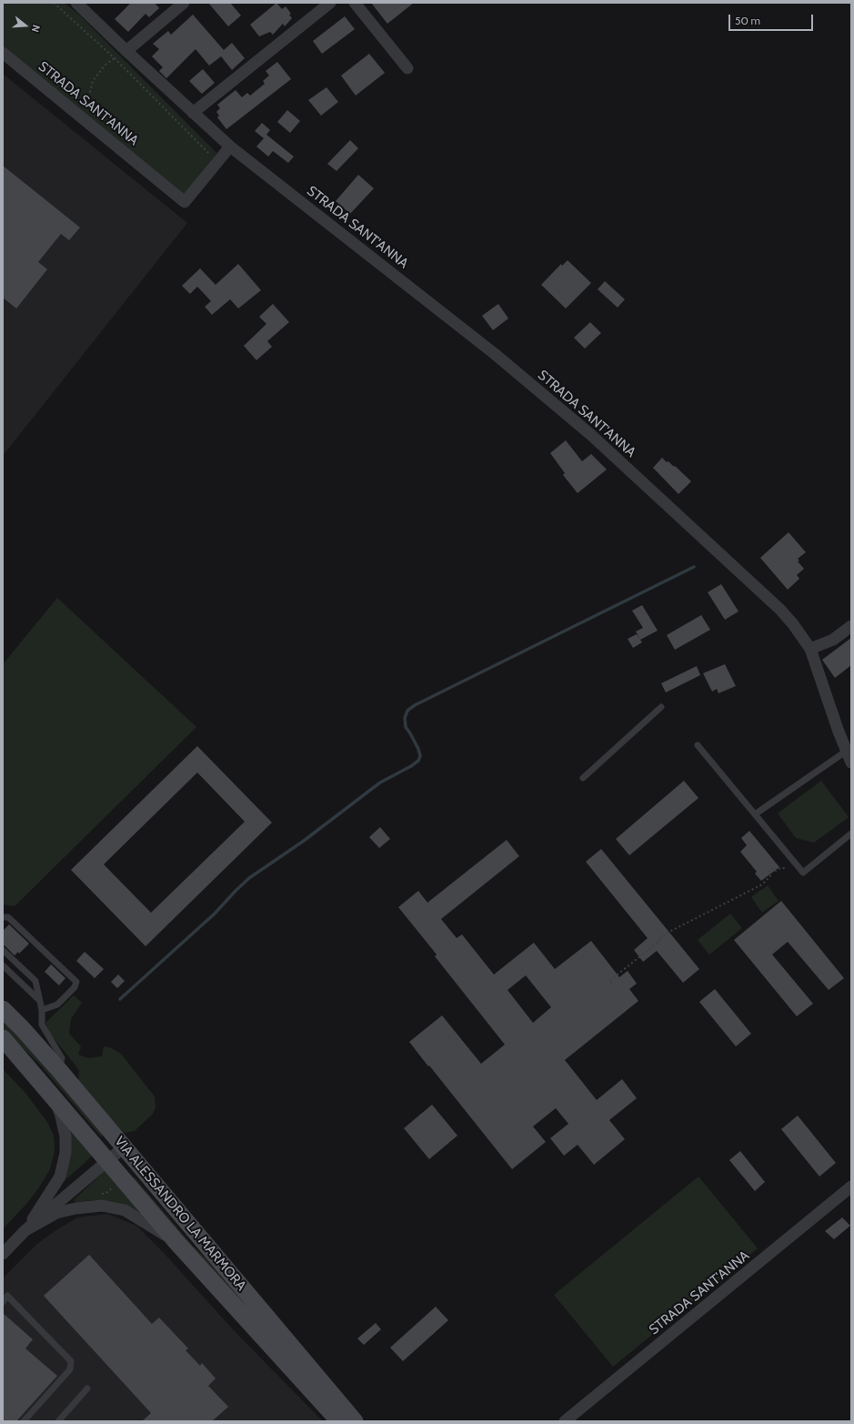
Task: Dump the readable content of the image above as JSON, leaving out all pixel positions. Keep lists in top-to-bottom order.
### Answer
{
  "streets": {
    "main road": ["VIA ALESSANDRO LA MARMORA"],
    "street": ["STRADA SANT'ANNA"]
  },
  "scale_bar": "50 m",
  "north": "right"
}
